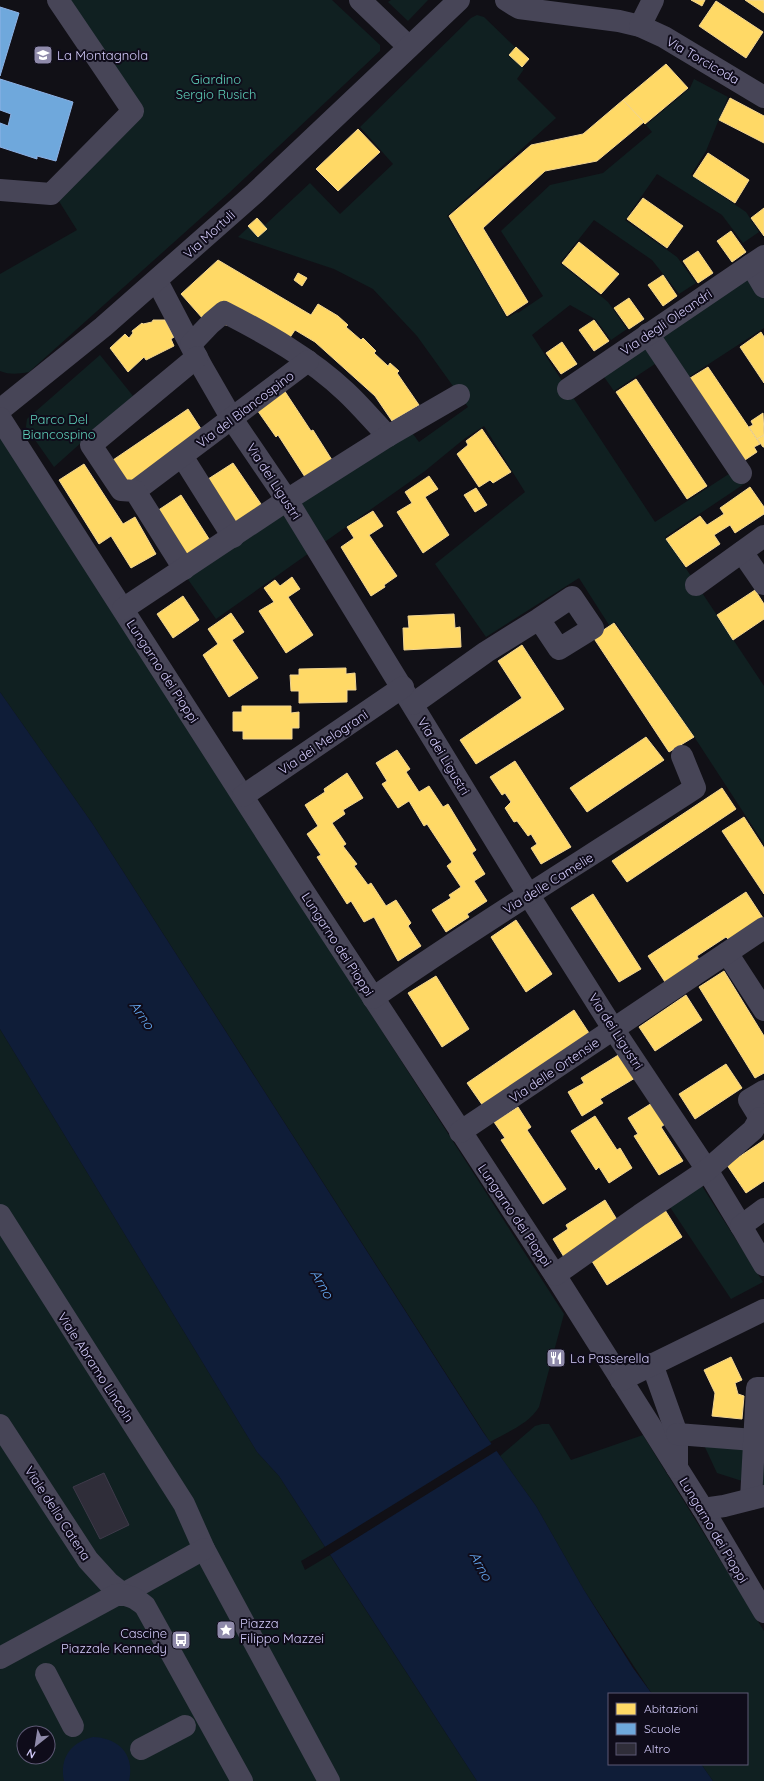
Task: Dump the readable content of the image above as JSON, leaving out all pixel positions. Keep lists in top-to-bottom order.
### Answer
{
  "streets": {
    "street": [
      "Via Torcicoda",
      "Via Mortuli",
      "Via degli Oleandri",
      "Via del Biancospino",
      "Via dei Ligustri",
      "Lungarno dei Pioppi",
      "Via dei Melograni",
      "Via delle Camelie",
      "Via delle Ortensie",
      "Viale Abramo Lincoln",
      "Viale della Catena"
    ]
  },
  "crossings": [
    ["Via Mortuli", "Via dei Ligustri"],
    ["Via del Biancospino", "Via dei Ligustri"],
    ["Via dei Ligustri", "Via dei Melograni"],
    ["Via dei Ligustri", "Via delle Camelie"],
    ["Via dei Ligustri", "Via delle Ortensie"],
    ["Lungarno dei Pioppi", "Via dei Melograni"],
    ["Lungarno dei Pioppi", "Via delle Camelie"],
    ["Lungarno dei Pioppi", "Via delle Ortensie"]
  ],
  "water": ["Arno"],
  "parks": ["Giardino Sergio Rusich", "Parco Del Biancospino"],
  "places": {
    "school or university": ["La Montagnola"],
    "restaurant": ["La Passerella"],
    "place": ["Piazza Filippo Mazzei"],
    "bus stop": ["Cascine Piazzale Kennedy"]
  },
  "legend": ["Abitazioni", "Scuole", "Altro"],
  "north": "bottom left"
}
